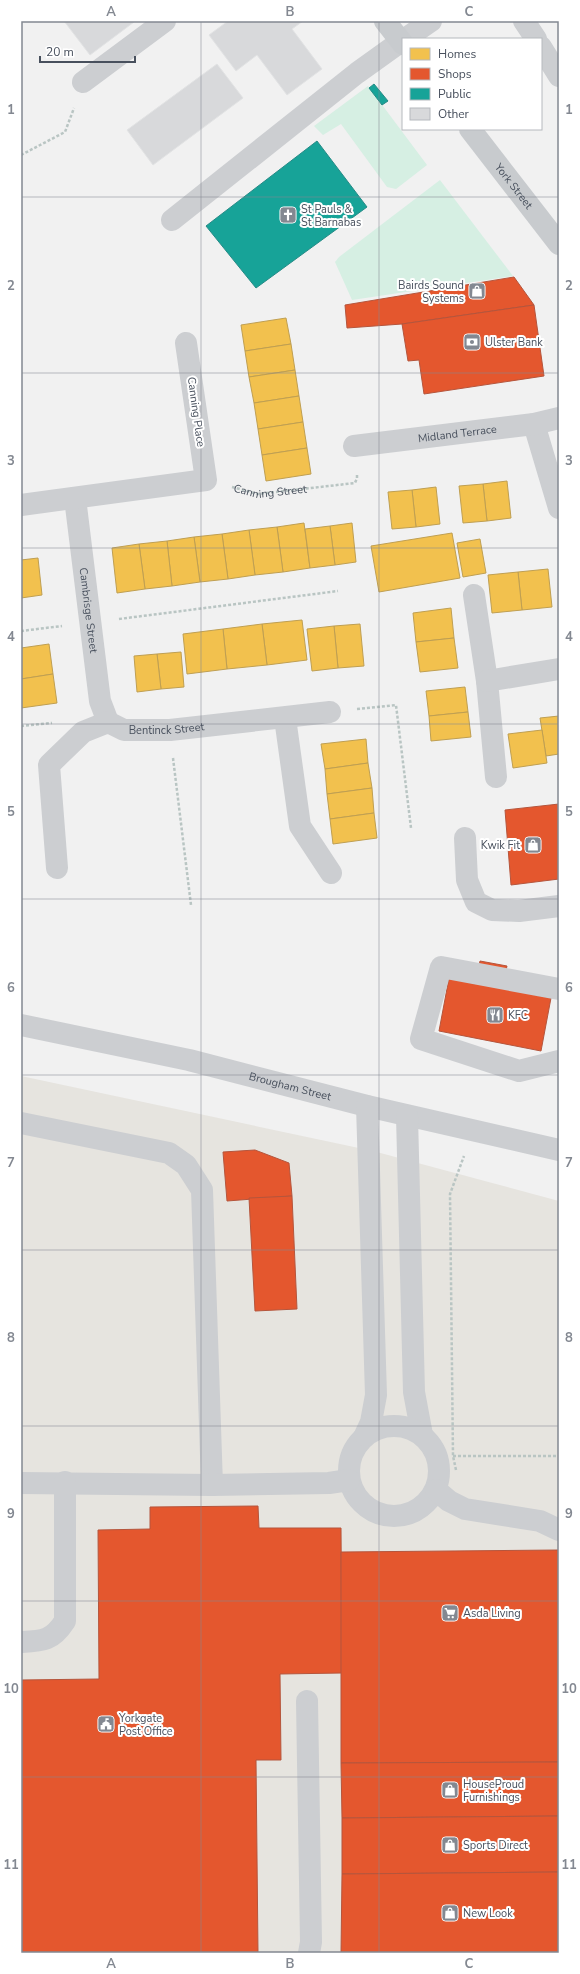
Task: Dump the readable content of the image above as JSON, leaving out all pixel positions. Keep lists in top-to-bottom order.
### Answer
{
  "streets": {
    "main road": ["York Street"],
    "street": [
      "Canning Place",
      "Midland Terrace",
      "Cambrisge Street",
      "Bentinck Street",
      "Brougham Street"
    ],
    "path": ["Canning Street"]
  },
  "crossings": [
    ["Canning Place", "Canning Street"],
    ["Midland Terrace", "Canning Street"],
    ["Cambrisge Street", "Bentinck Street"]
  ],
  "places": {
    "church": ["St Pauls & St Barnabas"],
    "shop": [
      "Bairds Sound Systems",
      "Kwik Fit",
      "HouseProud Furnishings",
      "Sports Direct",
      "New Look"
    ],
    "bank": ["Ulster Bank"],
    "restaurant": ["KFC"],
    "supermarket": ["Asda Living"],
    "public building": ["Yorkgate Post Office"]
  },
  "legend": [
    "Homes",
    "Shops",
    "Public",
    "Other"
  ],
  "scale_bar": "20 m",
  "grid": {
    "columns": ["A", "B", "C"],
    "rows": [
      "1",
      "2",
      "3",
      "4",
      "5",
      "6",
      "7",
      "8",
      "9",
      "10",
      "11"
    ]
  }
}
